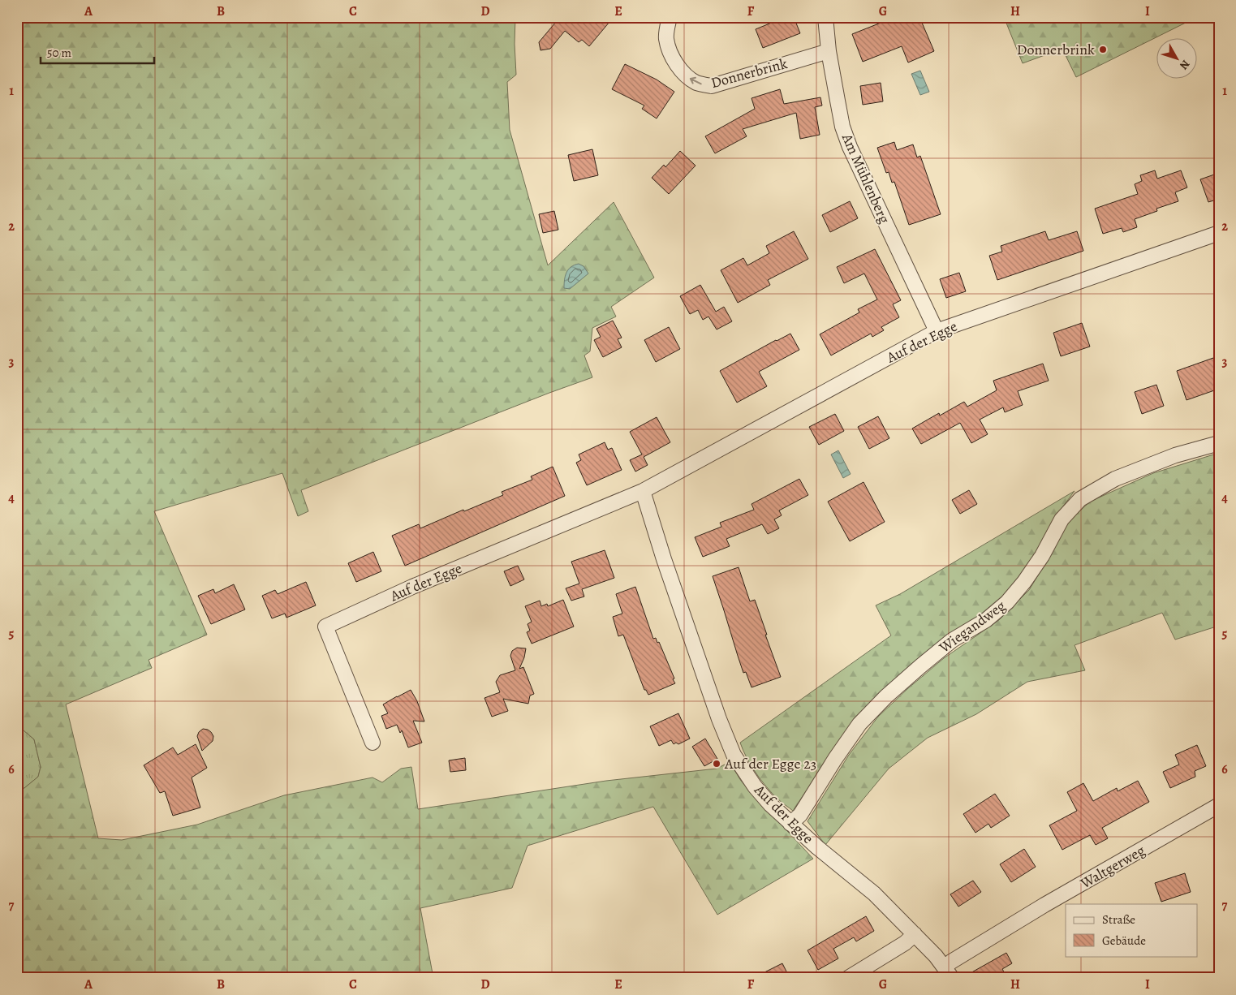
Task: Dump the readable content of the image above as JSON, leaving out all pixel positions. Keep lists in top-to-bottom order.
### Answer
{
  "streets": {
    "street": [
      "Donnerbrink",
      "Am Mühlenberg",
      "Auf der Egge",
      "Wiegandweg",
      "Waltgerweg"
    ]
  },
  "crossings": [
    ["Donnerbrink", "Am Mühlenberg"],
    ["Am Mühlenberg", "Auf der Egge"],
    ["Auf der Egge", "Wiegandweg"],
    ["Auf der Egge", "Waltgerweg"]
  ],
  "places": ["Donnerbrink", "Auf der Egge 23"],
  "legend": ["Straße", "Gebäude"],
  "scale_bar": "50 m",
  "north": "bottom right",
  "grid": {
    "columns": [
      "A",
      "B",
      "C",
      "D",
      "E",
      "F",
      "G",
      "H",
      "I"
    ],
    "rows": [
      "1",
      "2",
      "3",
      "4",
      "5",
      "6",
      "7"
    ]
  }
}
